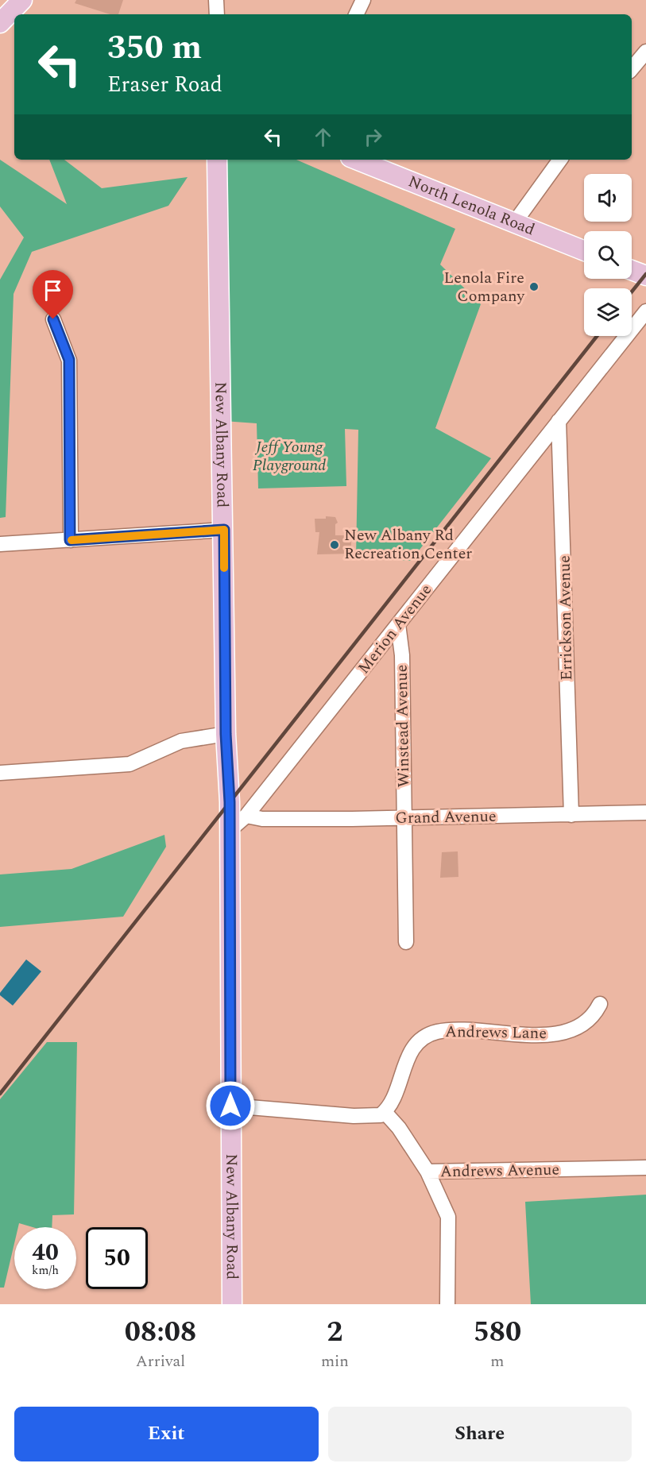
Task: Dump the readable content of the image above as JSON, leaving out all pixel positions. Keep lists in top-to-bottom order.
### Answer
{
  "streets": {
    "main road": ["North Lenola Road", "New Albany Road"],
    "street": [
      "Errickson Avenue",
      "Merion Avenue",
      "Winstead Avenue",
      "Grand Avenue",
      "Andrews Lane",
      "Andrews Avenue"
    ]
  },
  "crossings": [
    ["New Albany Road", "Merion Avenue"],
    ["Errickson Avenue", "Merion Avenue"],
    ["Errickson Avenue", "Grand Avenue"],
    ["Merion Avenue", "Winstead Avenue"],
    ["Merion Avenue", "Grand Avenue"],
    ["Winstead Avenue", "Grand Avenue"],
    ["Andrews Lane", "Andrews Avenue"]
  ],
  "parks": ["Jeff Young Playground"],
  "places": ["Lenola Fire Company", "New Albany Rd Recreation Center"],
  "page": {
    "turn": ["350 m", "Eraser Road"],
    "speed": "40 km/h",
    "limit": "50",
    "eta": [
      "08:08",
      "Arrival",
      "2",
      "min",
      "580",
      "m"
    ],
    "buttons": ["Exit", "Share"]
  }
}
